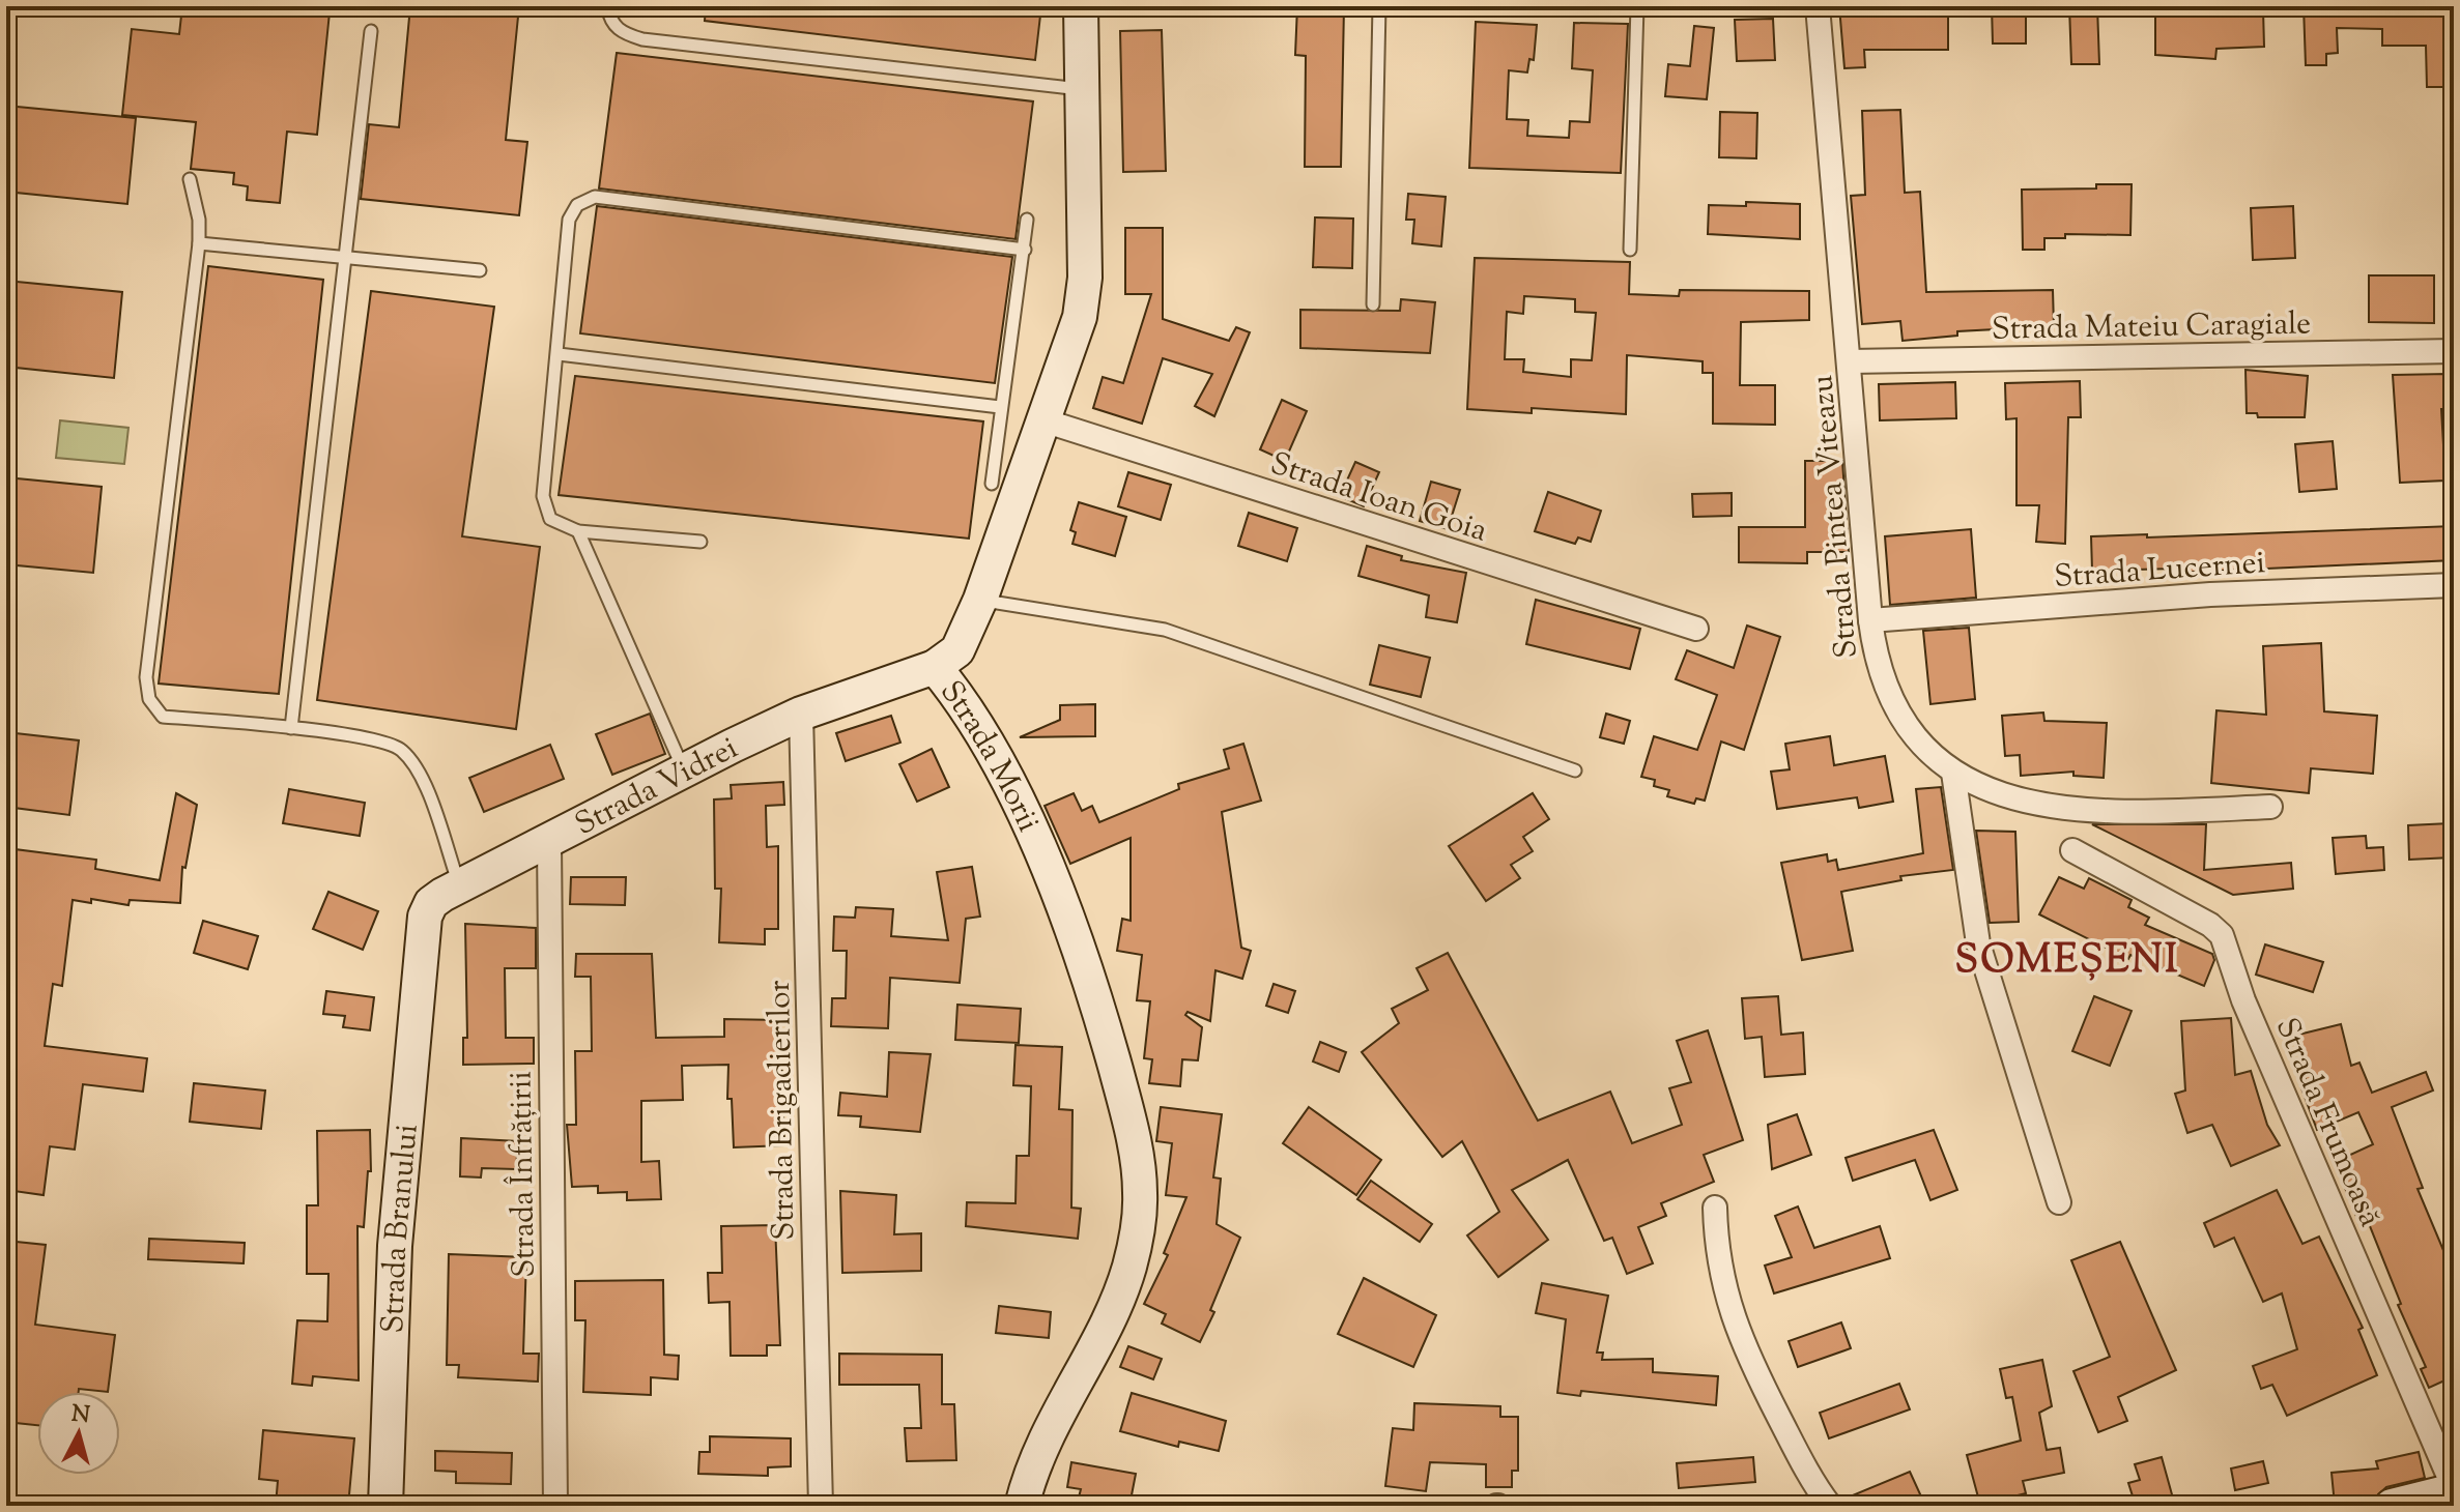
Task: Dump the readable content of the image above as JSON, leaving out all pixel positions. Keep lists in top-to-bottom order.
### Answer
{
  "streets": {
    "street": [
      "Strada Mateiu Caragiale",
      "Strada Ioan Goia",
      "Strada Pintea Viteazu",
      "Strada Lucernei",
      "Strada Morii",
      "Strada Vidrei",
      "Strada Brigadierilor",
      "Strada Frumoasă",
      "Strada Înfrățirii",
      "Strada Branului"
    ]
  },
  "crossings": [
    ["Strada Mateiu Caragiale", "Strada Pintea Viteazu"],
    ["Strada Ioan Goia", "Strada Morii"],
    ["Strada Pintea Viteazu", "Strada Lucernei"],
    ["Strada Morii", "Strada Vidrei"],
    ["Strada Vidrei", "Strada Brigadierilor"],
    ["Strada Vidrei", "Strada Înfrățirii"],
    ["Strada Vidrei", "Strada Branului"]
  ],
  "districts": ["SOMEȘENI"],
  "north": "top"
}
